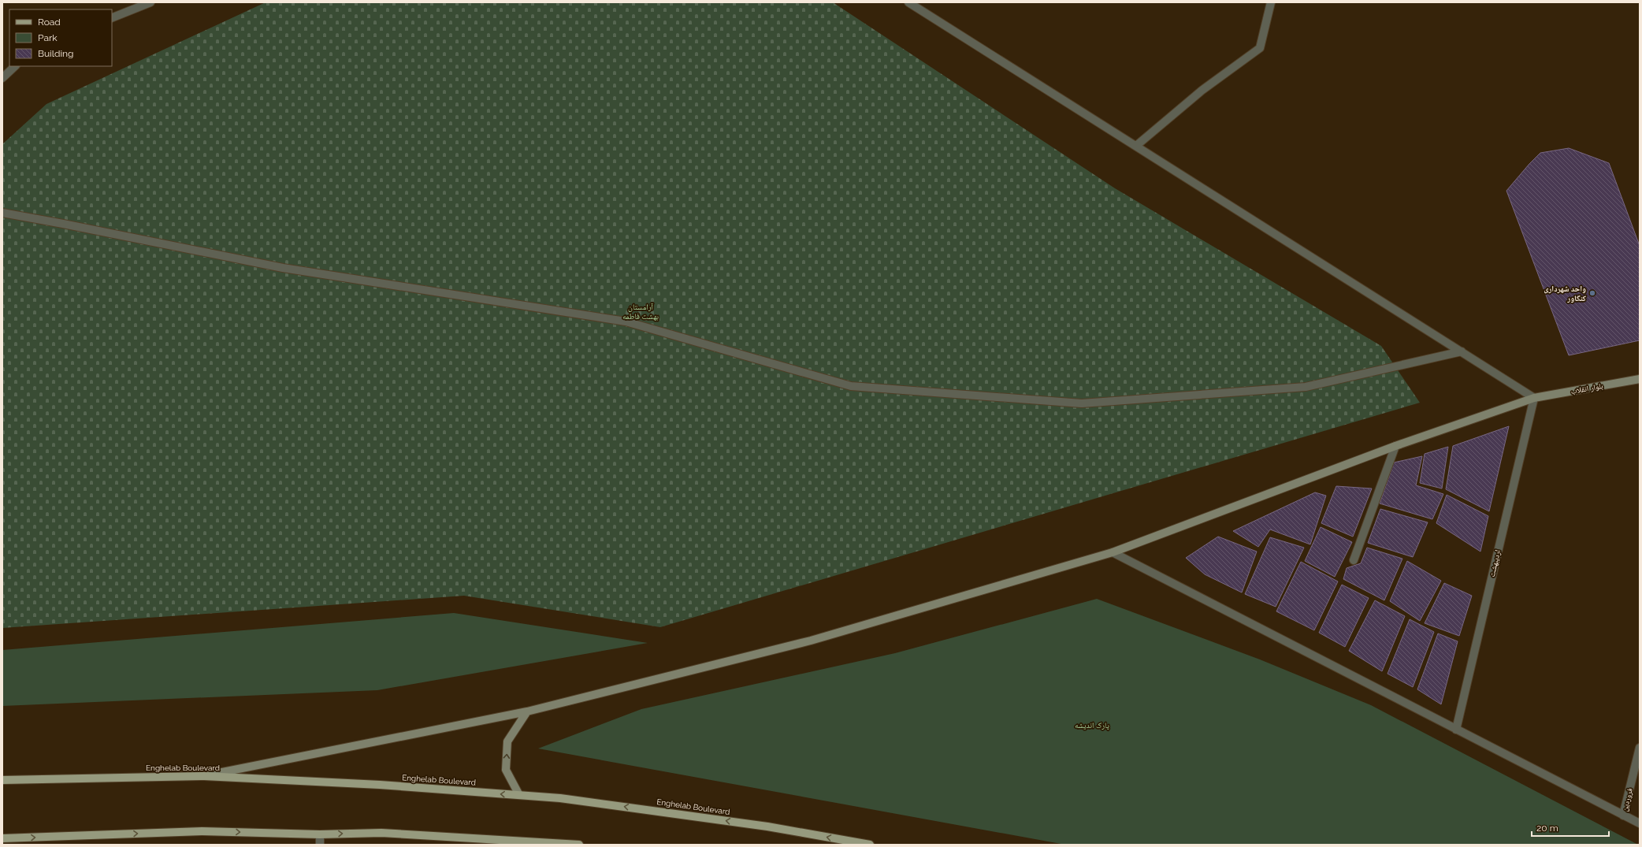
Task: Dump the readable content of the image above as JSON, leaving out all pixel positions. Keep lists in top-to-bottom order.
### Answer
{
  "streets": {
    "main road": ["Enghelab Boulevard"],
    "street": ["بلوار انقلاب", "اردیبهشت", "فروردین"]
  },
  "crossings": [
    ["بلوار انقلاب", "اردیبهشت"],
    ["بلوار انقلاب", "Enghelab Boulevard"]
  ],
  "parks": ["آرامستان بهشت فاطمه", "پارک اندیشه"],
  "places": ["واحد شهرداری کنگاور"],
  "legend": ["Road", "Park", "Building"],
  "scale_bar": "20 m"
}
